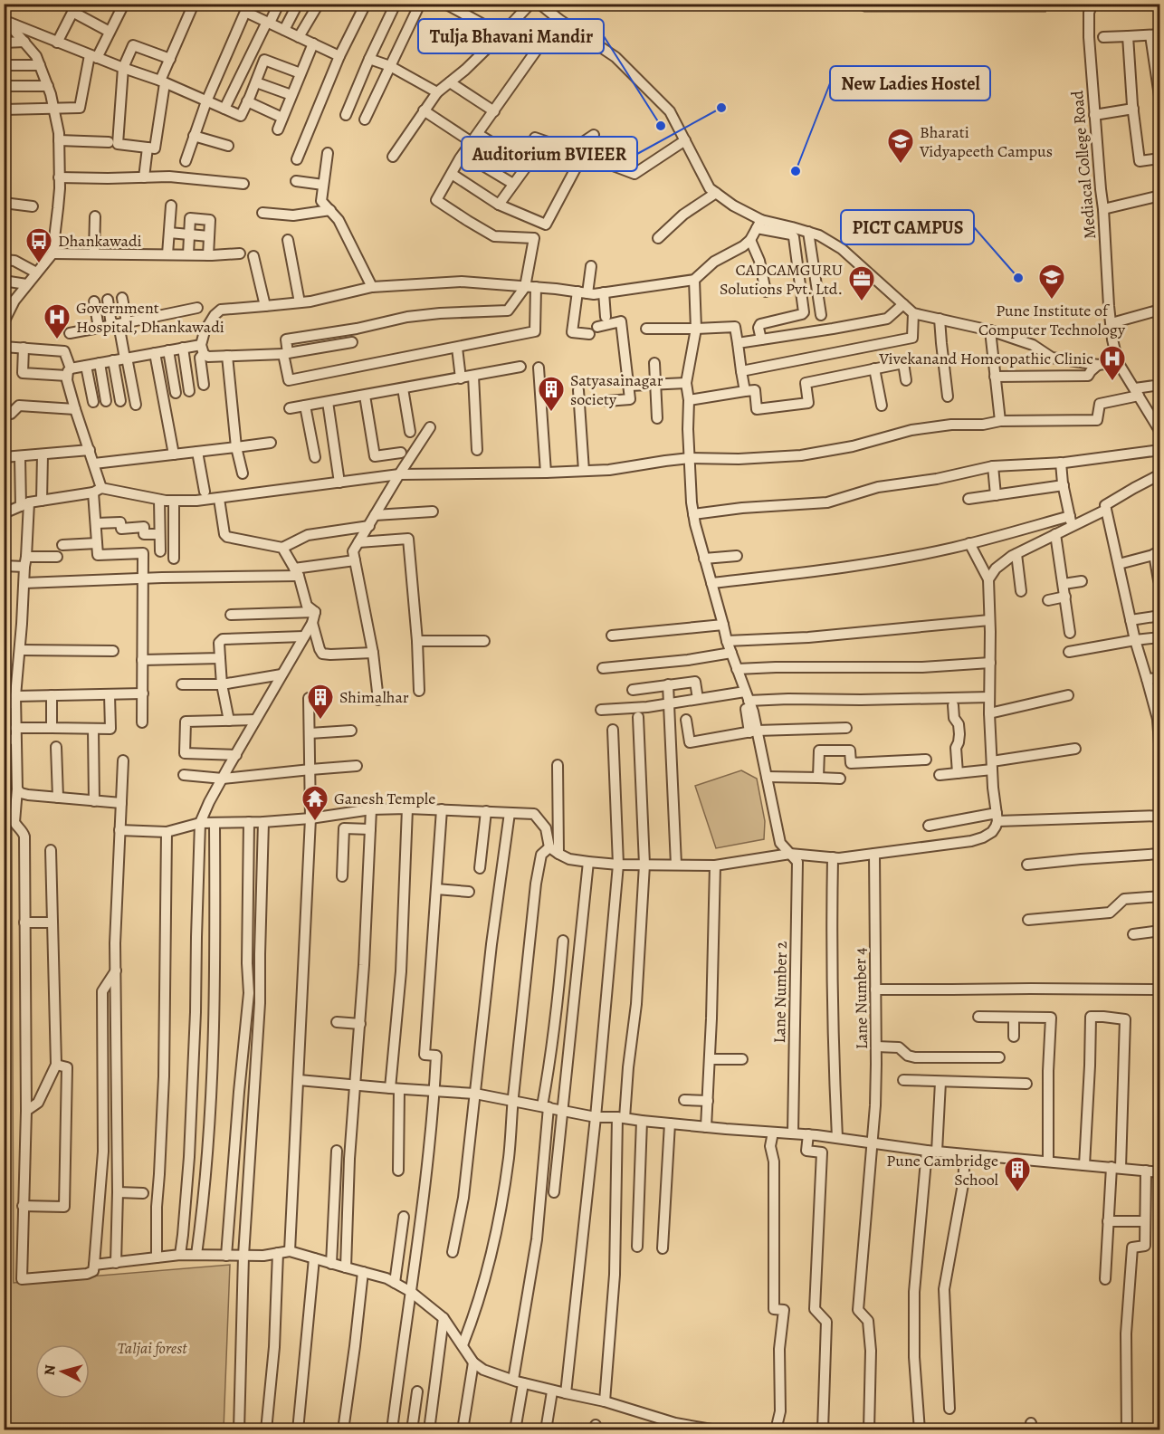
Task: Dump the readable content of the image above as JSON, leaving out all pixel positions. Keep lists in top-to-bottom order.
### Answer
{
  "streets": {
    "street": ["Mediacal College Road", "Lane Number 2", "Lane Number 4"]
  },
  "parks": ["Taljai forest"],
  "places": {
    "other": [
      "Auditorium BVIEER",
      "Tulja Bhavani Mandir",
      "New Ladies Hostel",
      "PICT CAMPUS"
    ],
    "school or university": ["Bharati Vidyapeeth Campus", "Pune Institute of Computer Technology"],
    "bus stop": ["Dhankawadi"],
    "office": ["CADCAMGURU Solutions Pvt. Ltd."],
    "hospital": ["Government Hospital, Dhankawadi", "Vivekanand Homeopathic Clinic"],
    "building": ["Satyasainagar society", "Shimalhar", "Pune Cambridge School"],
    "temple": ["Ganesh Temple"]
  },
  "north": "left"
}
